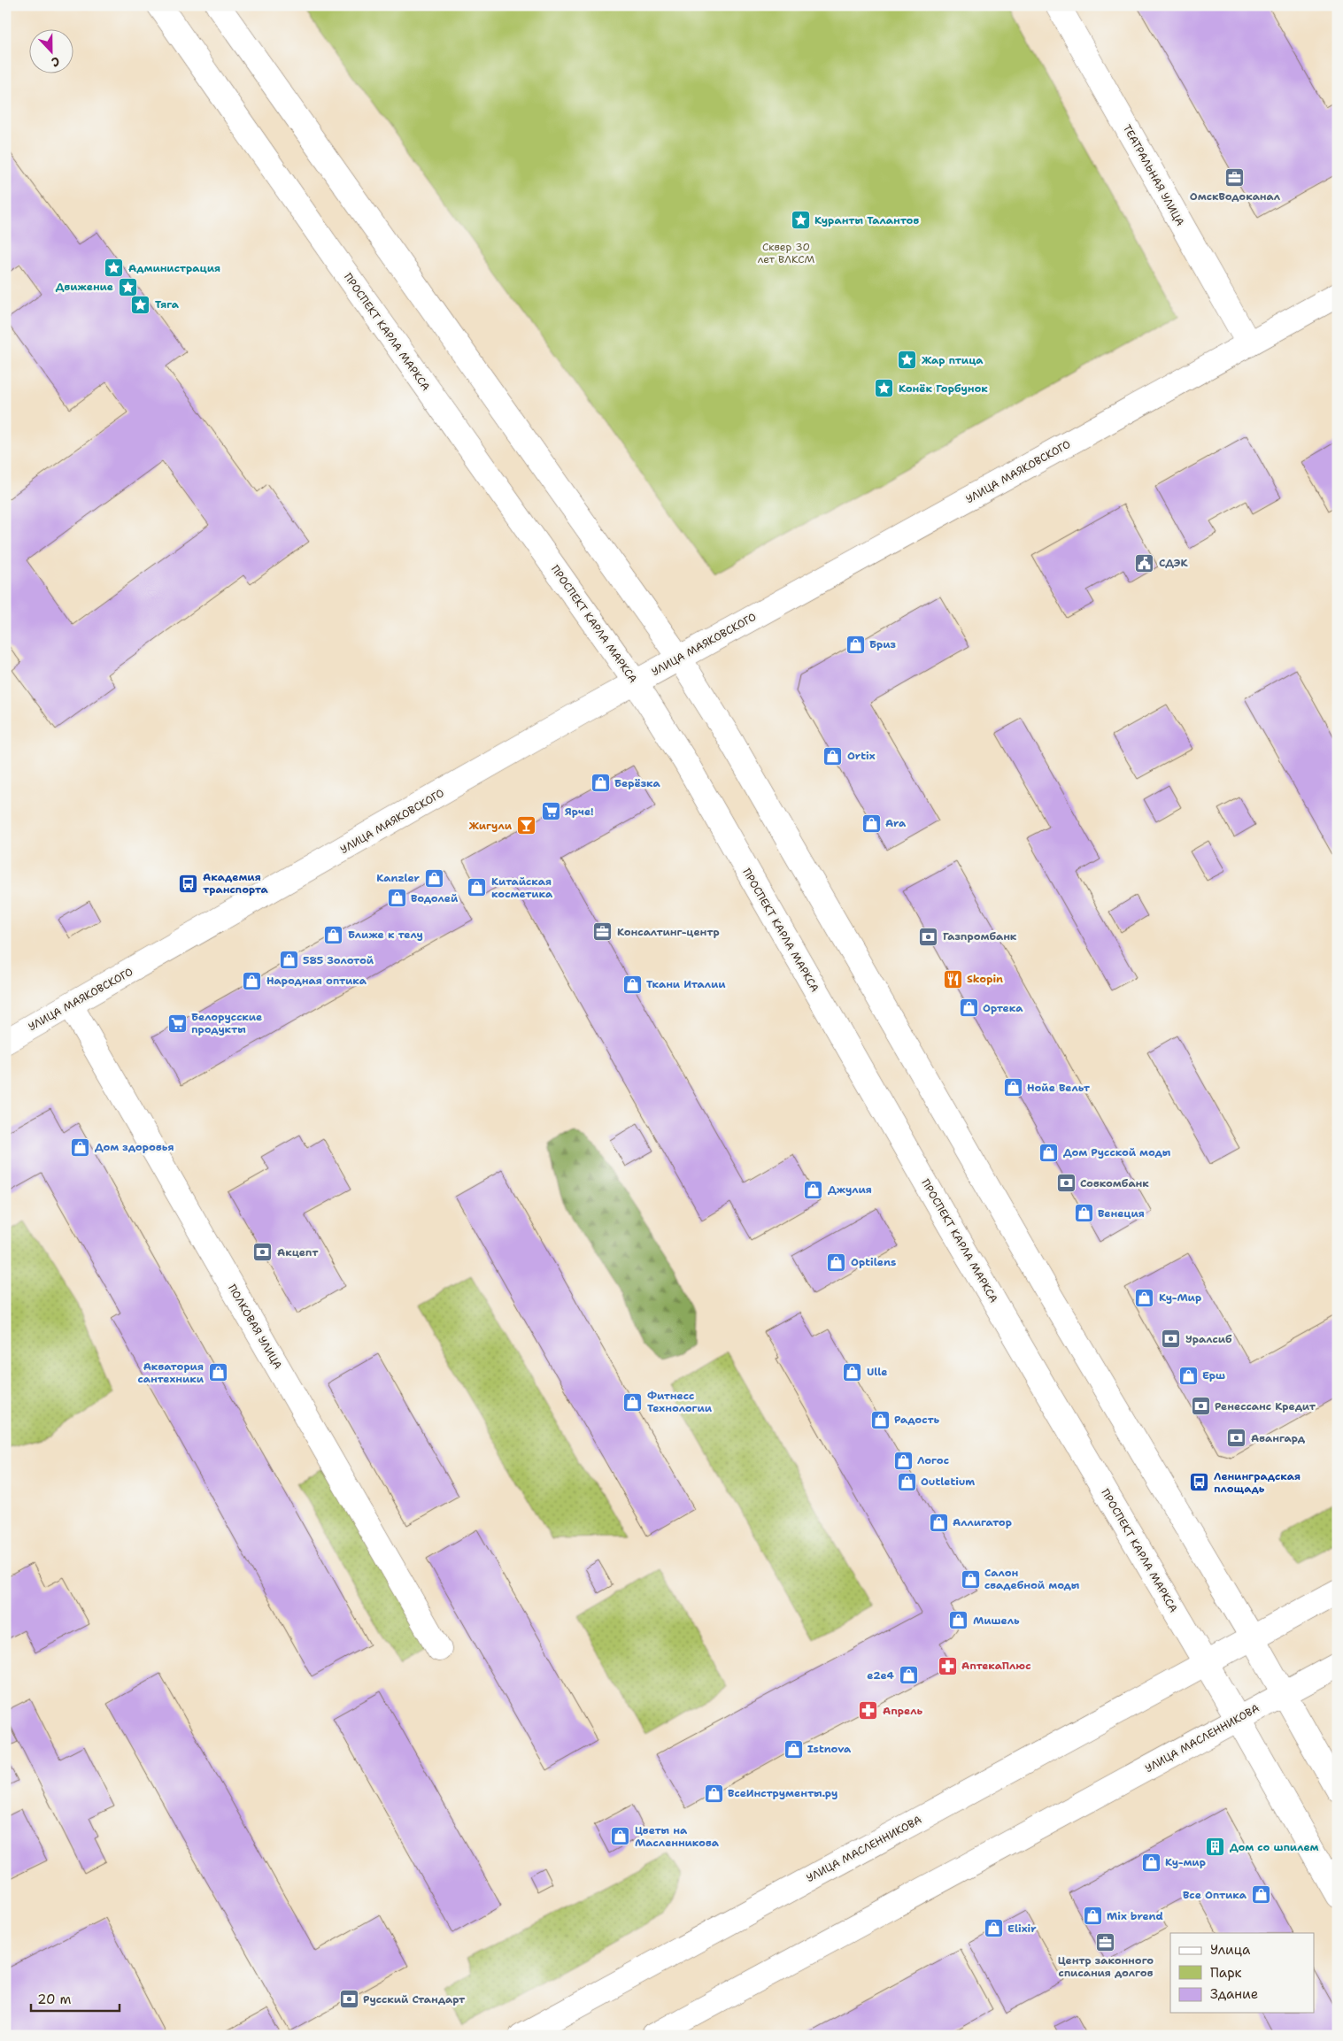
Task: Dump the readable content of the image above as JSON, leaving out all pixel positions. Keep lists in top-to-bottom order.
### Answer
{
  "streets": {
    "main road": [
      "ТЕАТРАЛЬНАЯ УЛИЦА",
      "ПРОСПЕКТ КАРЛА МАРКСА",
      "УЛИЦА МАЯКОВСКОГО",
      "ПОЛКОВАЯ УЛИЦА",
      "УЛИЦА МАСЛЕННИКОВА"
    ]
  },
  "crossings": [
    ["ТЕАТРАЛЬНАЯ УЛИЦА", "УЛИЦА МАЯКОВСКОГО"],
    ["ПРОСПЕКТ КАРЛА МАРКСА", "УЛИЦА МАЯКОВСКОГО"],
    ["ПРОСПЕКТ КАРЛА МАРКСА", "УЛИЦА МАСЛЕННИКОВА"],
    ["УЛИЦА МАЯКОВСКОГО", "ПОЛКОВАЯ УЛИЦА"]
  ],
  "parks": ["Сквер 30 лет ВЛКСМ"],
  "places": {
    "office": ["ОмскВодоканал", "Консалтинг-центр", "Центр законного списания долгов"],
    "place": [
      "Куранты Талантов",
      "Администрация",
      "Движение",
      "Тяга",
      "Жар птица",
      "Конёк Горбунок"
    ],
    "public building": ["СДЭК"],
    "shop": [
      "Бриз",
      "Ortix",
      "Берёзка",
      "Ara",
      "Kanzler",
      "Китайская косметика",
      "Водолей",
      "Ближе к телу",
      "585 Золотой",
      "Народная оптика",
      "Ткани Италии",
      "Ортека",
      "Нойе Вельт",
      "Дом здоровья",
      "Дом Русской моды",
      "Джулия",
      "Венеция",
      "Optilens",
      "Ку-Мир",
      "Ulle",
      "Акватория сантехники",
      "Ерш",
      "Фитнесс Технологии",
      "Радость",
      "Логос",
      "Outletium",
      "Аллигатор",
      "Салон свадебной моды",
      "Мишель",
      "e2e4",
      "Istnova",
      "ВсеИнструменты.ру",
      "Цветы на Масленникова",
      "Ку-мир",
      "Все Оптика",
      "Mix brend",
      "Elixir"
    ],
    "supermarket": ["Ярче!", "Белорусские продукты"],
    "bar": ["Жигули"],
    "bus stop": ["Академия транспорта", "Ленинградская площадь"],
    "bank": [
      "Газпромбанк",
      "Совкомбанк",
      "Акцепт",
      "Уралсиб",
      "Ренессанс Кредит",
      "Авангард",
      "Русский Стандарт"
    ],
    "restaurant": ["Skopin"],
    "pharmacy": ["АптекаПлюс", "Апрель"],
    "building": ["Дом со шпилем"]
  },
  "legend": ["Улица", "Парк", "Здание"],
  "scale_bar": "20 m",
  "north": "bottom"
}
